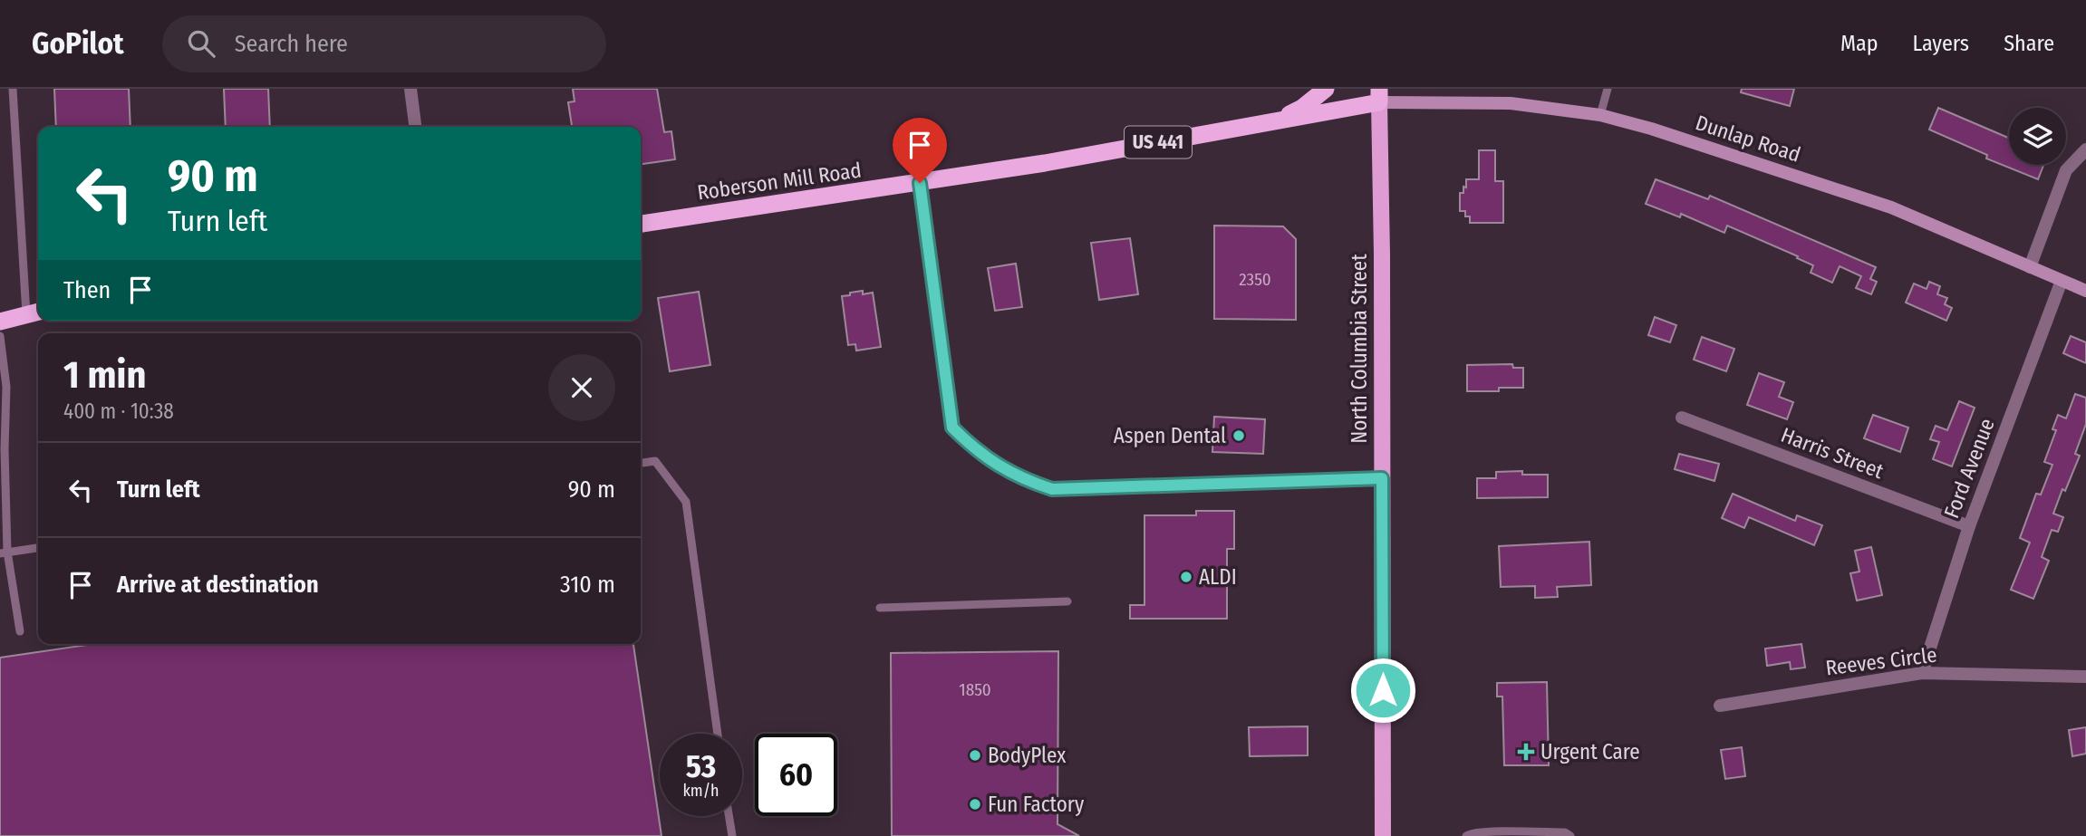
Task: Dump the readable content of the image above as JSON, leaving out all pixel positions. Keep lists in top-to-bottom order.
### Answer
{
  "streets": {
    "highway": ["US 441", "Roberson Mill Road"],
    "main road": ["Dunlap Road", "North Columbia Street"],
    "street": ["Harris Street", "Ford Avenue", "Reeves Circle"]
  },
  "crossings": [
    ["Dunlap Road", "Roberson Mill Road"],
    ["Dunlap Road", "North Columbia Street"],
    ["Dunlap Road", "Ford Avenue"],
    ["US 441", "Roberson Mill Road"],
    ["Roberson Mill Road", "North Columbia Street"],
    ["Harris Street", "Ford Avenue"],
    ["Ford Avenue", "Reeves Circle"]
  ],
  "places": {
    "other": [
      "Aspen Dental",
      "ALDI",
      "BodyPlex",
      "Fun Factory"
    ],
    "health": ["Urgent Care"]
  },
  "house_numbers": ["2350", "1850"],
  "page": {
    "header": "GoPilot",
    "search": "Search here",
    "nav": ["Map", "Layers", "Share"],
    "turn": ["90 m", "Turn left"],
    "then": "Then",
    "heading": ["1 min", "400 m · 10:38"],
    "list": [
      {
        "name": "Turn left",
        "value": "90 m"
      },
      {
        "name": "Arrive at destination",
        "value": "310 m"
      }
    ],
    "speed": "53 km/h",
    "limit": "60"
  }
}
